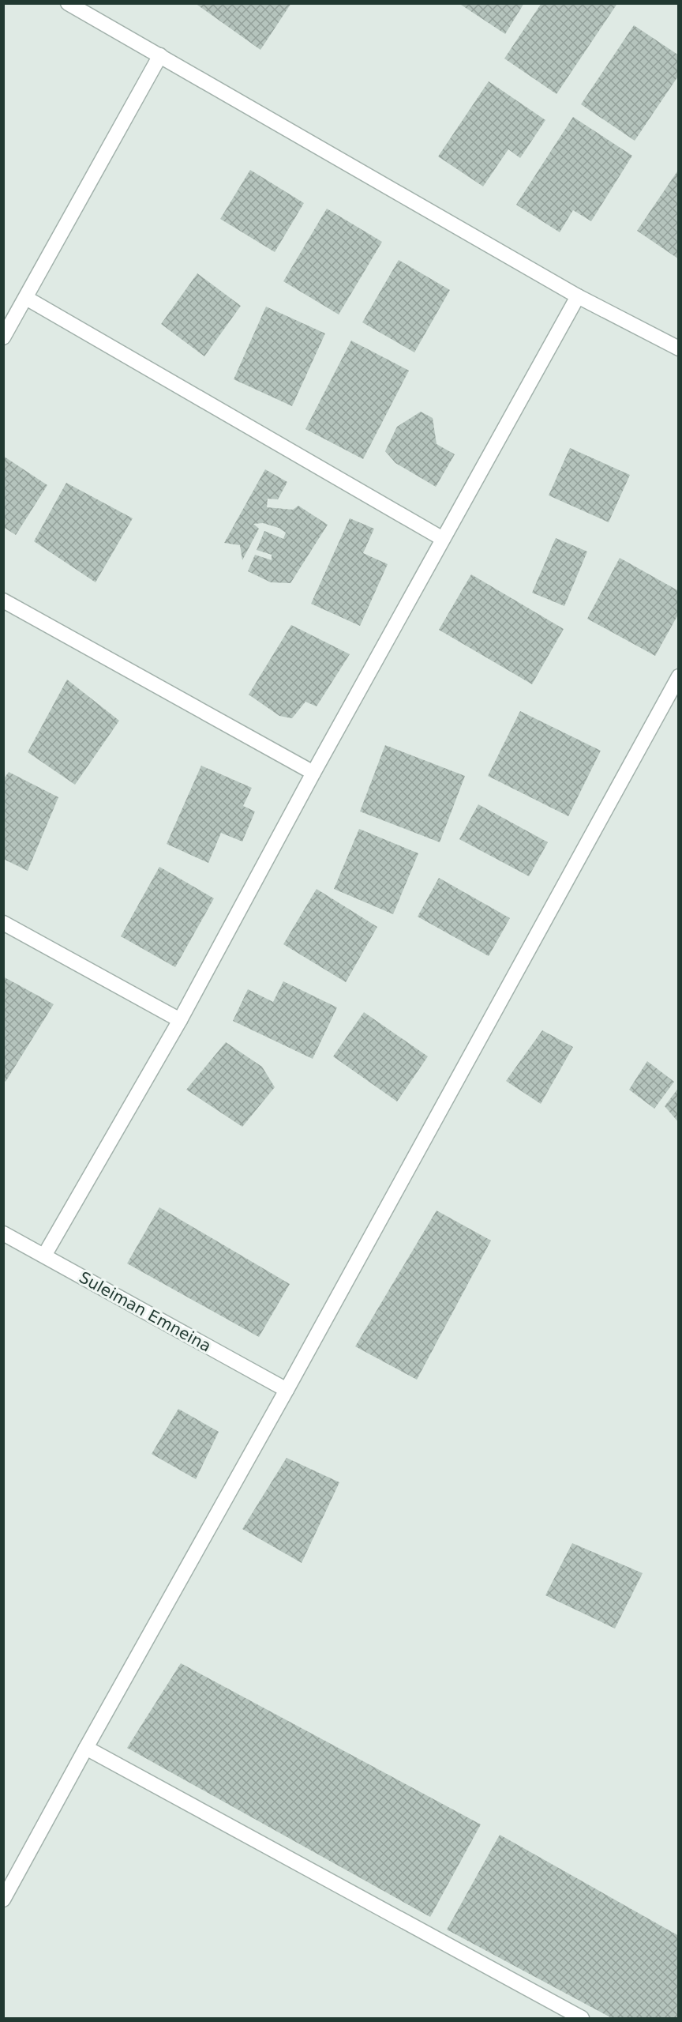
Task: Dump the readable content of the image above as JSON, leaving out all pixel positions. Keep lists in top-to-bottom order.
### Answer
{
  "streets": {
    "street": ["Suleiman Emneina"]
  }
}
